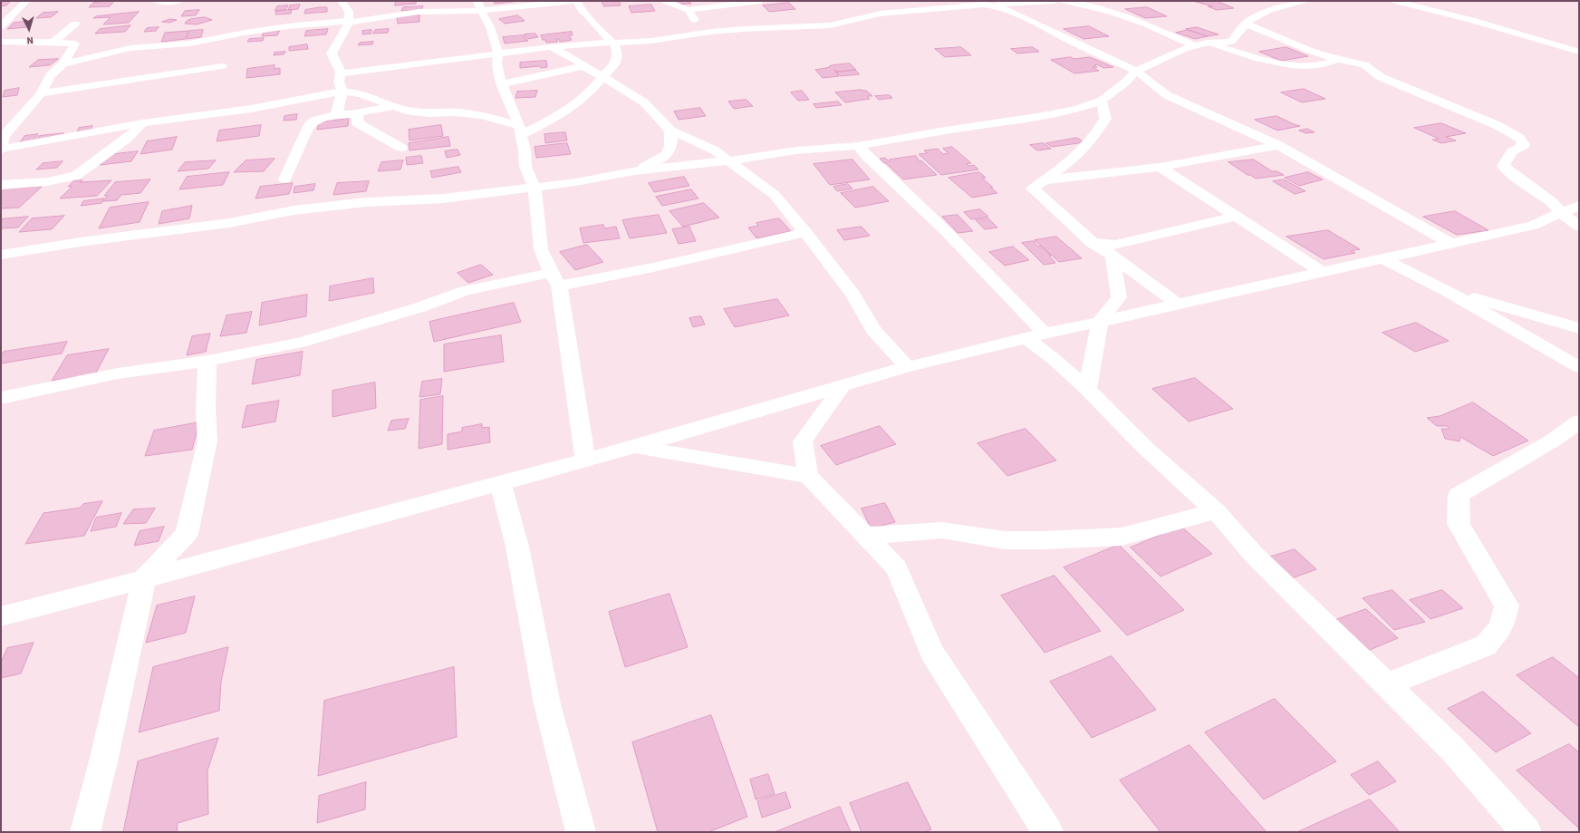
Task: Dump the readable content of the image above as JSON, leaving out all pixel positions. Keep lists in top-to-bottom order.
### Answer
{
  "north": "bottom"
}
